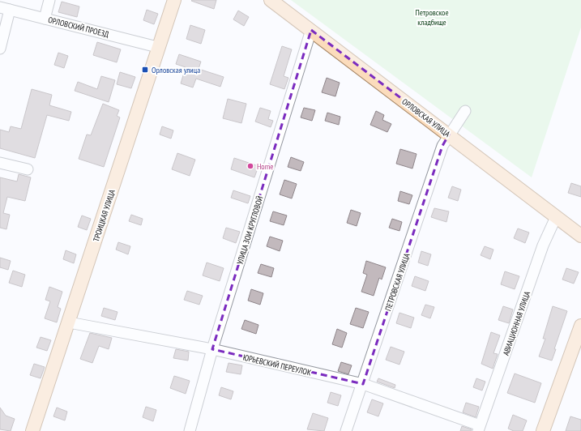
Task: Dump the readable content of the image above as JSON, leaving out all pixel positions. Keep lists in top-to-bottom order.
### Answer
{
  "streets": {
    "main road": ["ОРЛОВСКАЯ УЛИЦА", "ТРОИЦКАЯ УЛИЦА"],
    "street": [
      "ОРЛОВСКИЙ ПРОЕЗД",
      "УЛИЦА ЗОИ КРУГЛОВОЙ",
      "ПЕТРОВСКАЯ УЛИЦА",
      "АВИАЦИОННАЯ УЛИЦА",
      "ЮРЬЕВСКИЙ ПЕРЕУЛОК"
    ]
  },
  "crossings": [
    ["ОРЛОВСКИЙ ПРОЕЗД", "ТРОИЦКАЯ УЛИЦА"],
    ["ОРЛОВСКАЯ УЛИЦА", "УЛИЦА ЗОИ КРУГЛОВОЙ"],
    ["ОРЛОВСКАЯ УЛИЦА", "ПЕТРОВСКАЯ УЛИЦА"],
    ["ОРЛОВСКАЯ УЛИЦА", "АВИАЦИОННАЯ УЛИЦА"],
    ["ТРОИЦКАЯ УЛИЦА", "ЮРЬЕВСКИЙ ПЕРЕУЛОК"],
    ["УЛИЦА ЗОИ КРУГЛОВОЙ", "ЮРЬЕВСКИЙ ПЕРЕУЛОК"],
    ["ПЕТРОВСКАЯ УЛИЦА", "ЮРЬЕВСКИЙ ПЕРЕУЛОК"],
    ["АВИАЦИОННАЯ УЛИЦА", "ЮРЬЕВСКИЙ ПЕРЕУЛОК"]
  ],
  "parks": ["Петровское кладбище"],
  "places": {
    "transit": ["Орловская улица"],
    "other": ["Home"]
  }
}
